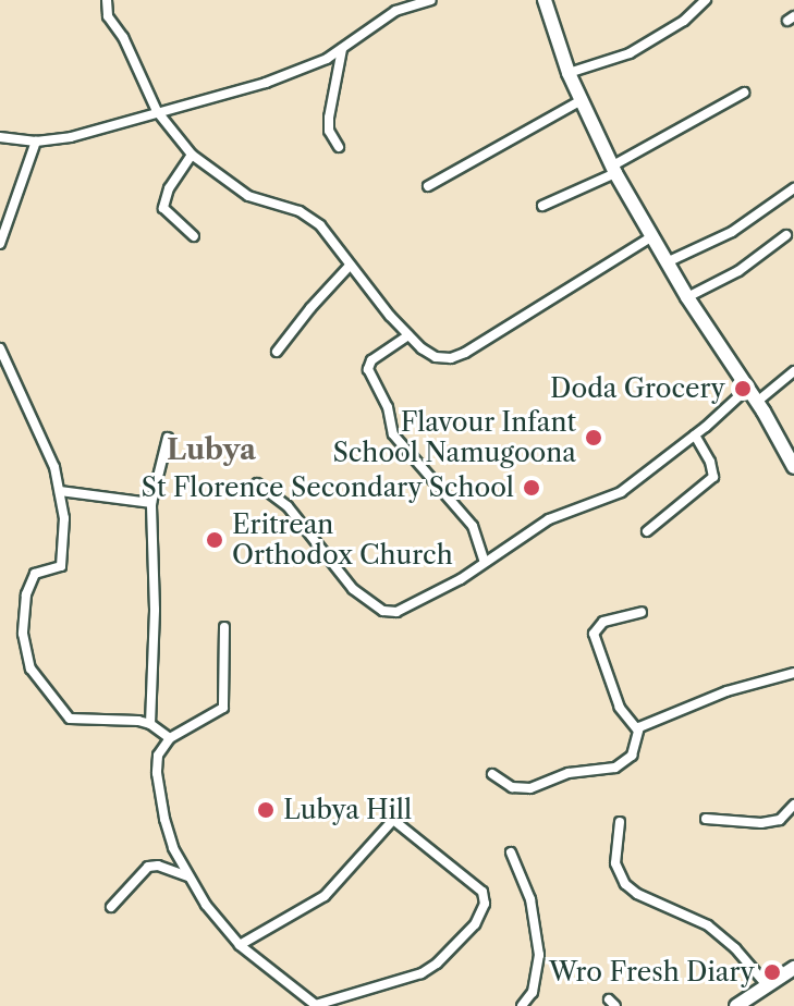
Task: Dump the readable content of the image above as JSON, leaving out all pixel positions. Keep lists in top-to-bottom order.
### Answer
{
  "districts": ["Lubya"],
  "places": [
    "Doda Grocery",
    "Flavour Infant School Namugoona",
    "St Florence Secondary School",
    "Eritrean Orthodox Church",
    "Lubya Hill",
    "Wro Fresh Diary"
  ]
}
